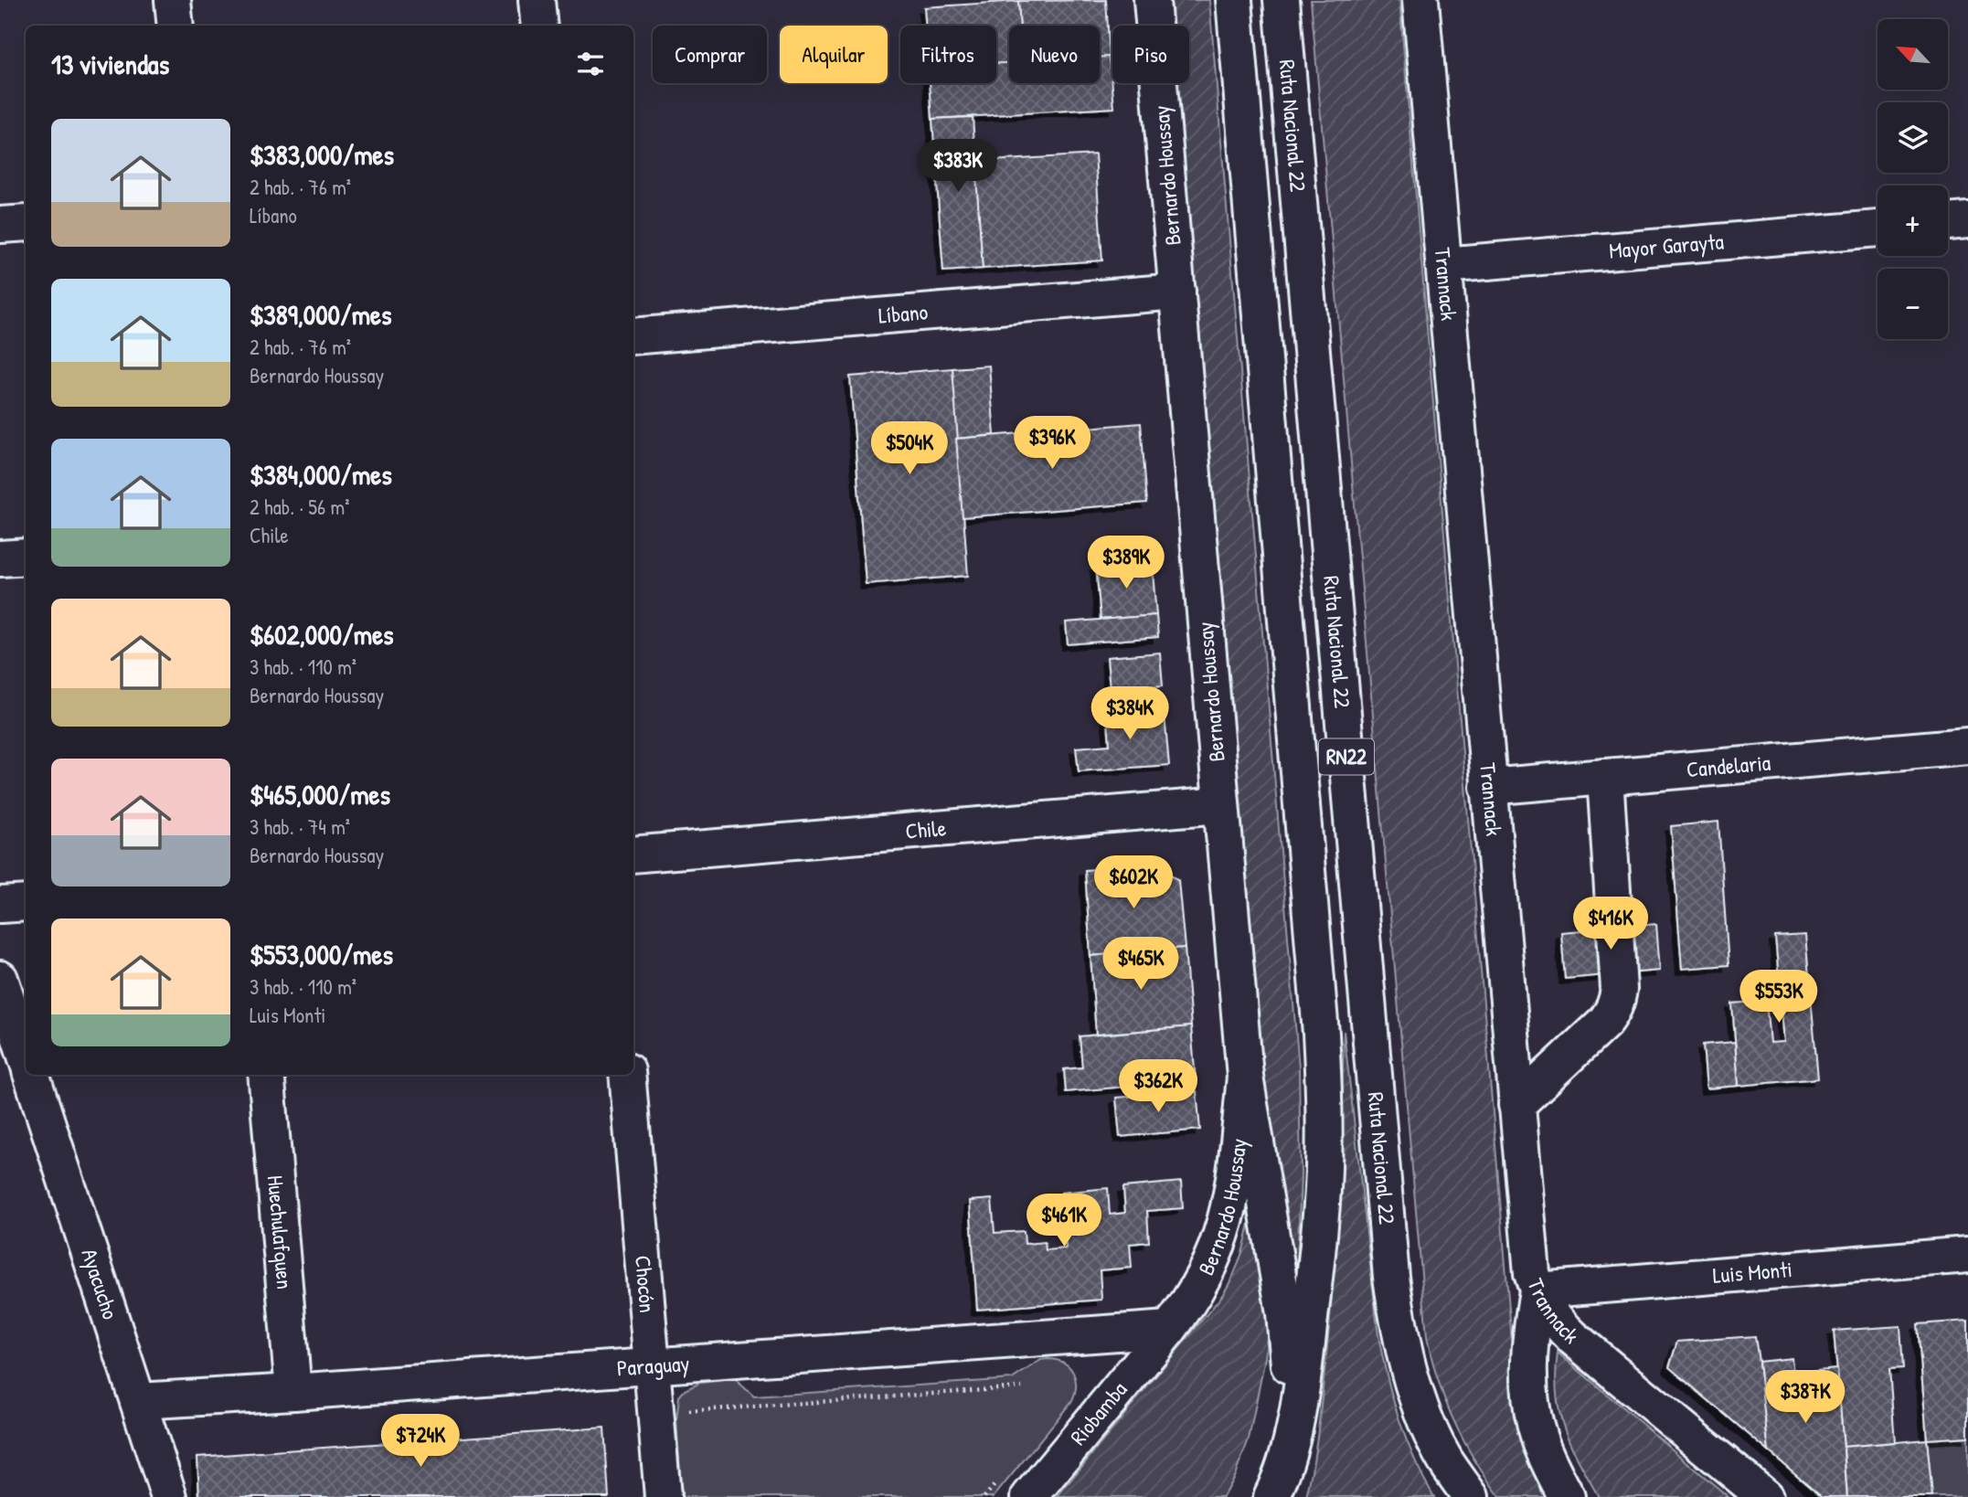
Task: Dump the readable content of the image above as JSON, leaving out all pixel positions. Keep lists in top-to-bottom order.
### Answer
{
  "streets": {
    "street": [
      "Ruta Nacional 22",
      "Bernardo Houssay",
      "Mayor Garayta",
      "Trannack",
      "Líbano",
      "RN22",
      "Candelaria",
      "Chile",
      "Huechulafquen",
      "Luis Monti",
      "Ayacucho",
      "Chocón",
      "Paraguay",
      "Riobamba"
    ]
  },
  "crossings": [
    ["Bernardo Houssay", "Líbano"],
    ["Bernardo Houssay", "Chile"],
    ["Bernardo Houssay", "Paraguay"],
    ["Bernardo Houssay", "Riobamba"],
    ["Mayor Garayta", "Trannack"],
    ["Trannack", "Candelaria"],
    ["Trannack", "Luis Monti"],
    ["Huechulafquen", "Paraguay"],
    ["Ayacucho", "Paraguay"],
    ["Chocón", "Paraguay"],
    ["Paraguay", "Riobamba"]
  ],
  "north": "top left",
  "page": {
    "map_buttons": ["+", "−"],
    "chip": [
      "Comprar",
      "Alquilar",
      "Filtros",
      "Nuevo",
      "Piso"
    ],
    "heading": "13 viviendas",
    "list": [
      {
        "name": "$383,000/mes",
        "note": "2 hab. · 76 m² · Líbano"
      },
      {
        "name": "$389,000/mes",
        "note": "2 hab. · 76 m² · Bernardo Houssay"
      },
      {
        "name": "$384,000/mes",
        "note": "2 hab. · 56 m² · Chile"
      },
      {
        "name": "$602,000/mes",
        "note": "3 hab. · 110 m² · Bernardo Houssay"
      },
      {
        "name": "$465,000/mes",
        "note": "3 hab. · 74 m² · Bernardo Houssay"
      },
      {
        "name": "$553,000/mes",
        "note": "3 hab. · 110 m² · Luis Monti"
      }
    ],
    "price": [
      "$383K",
      "$396K",
      "$504K",
      "$389K",
      "$384K",
      "$602K",
      "$416K",
      "$465K",
      "$553K",
      "$362K",
      "$461K",
      "$387K",
      "$724K"
    ]
  }
}
